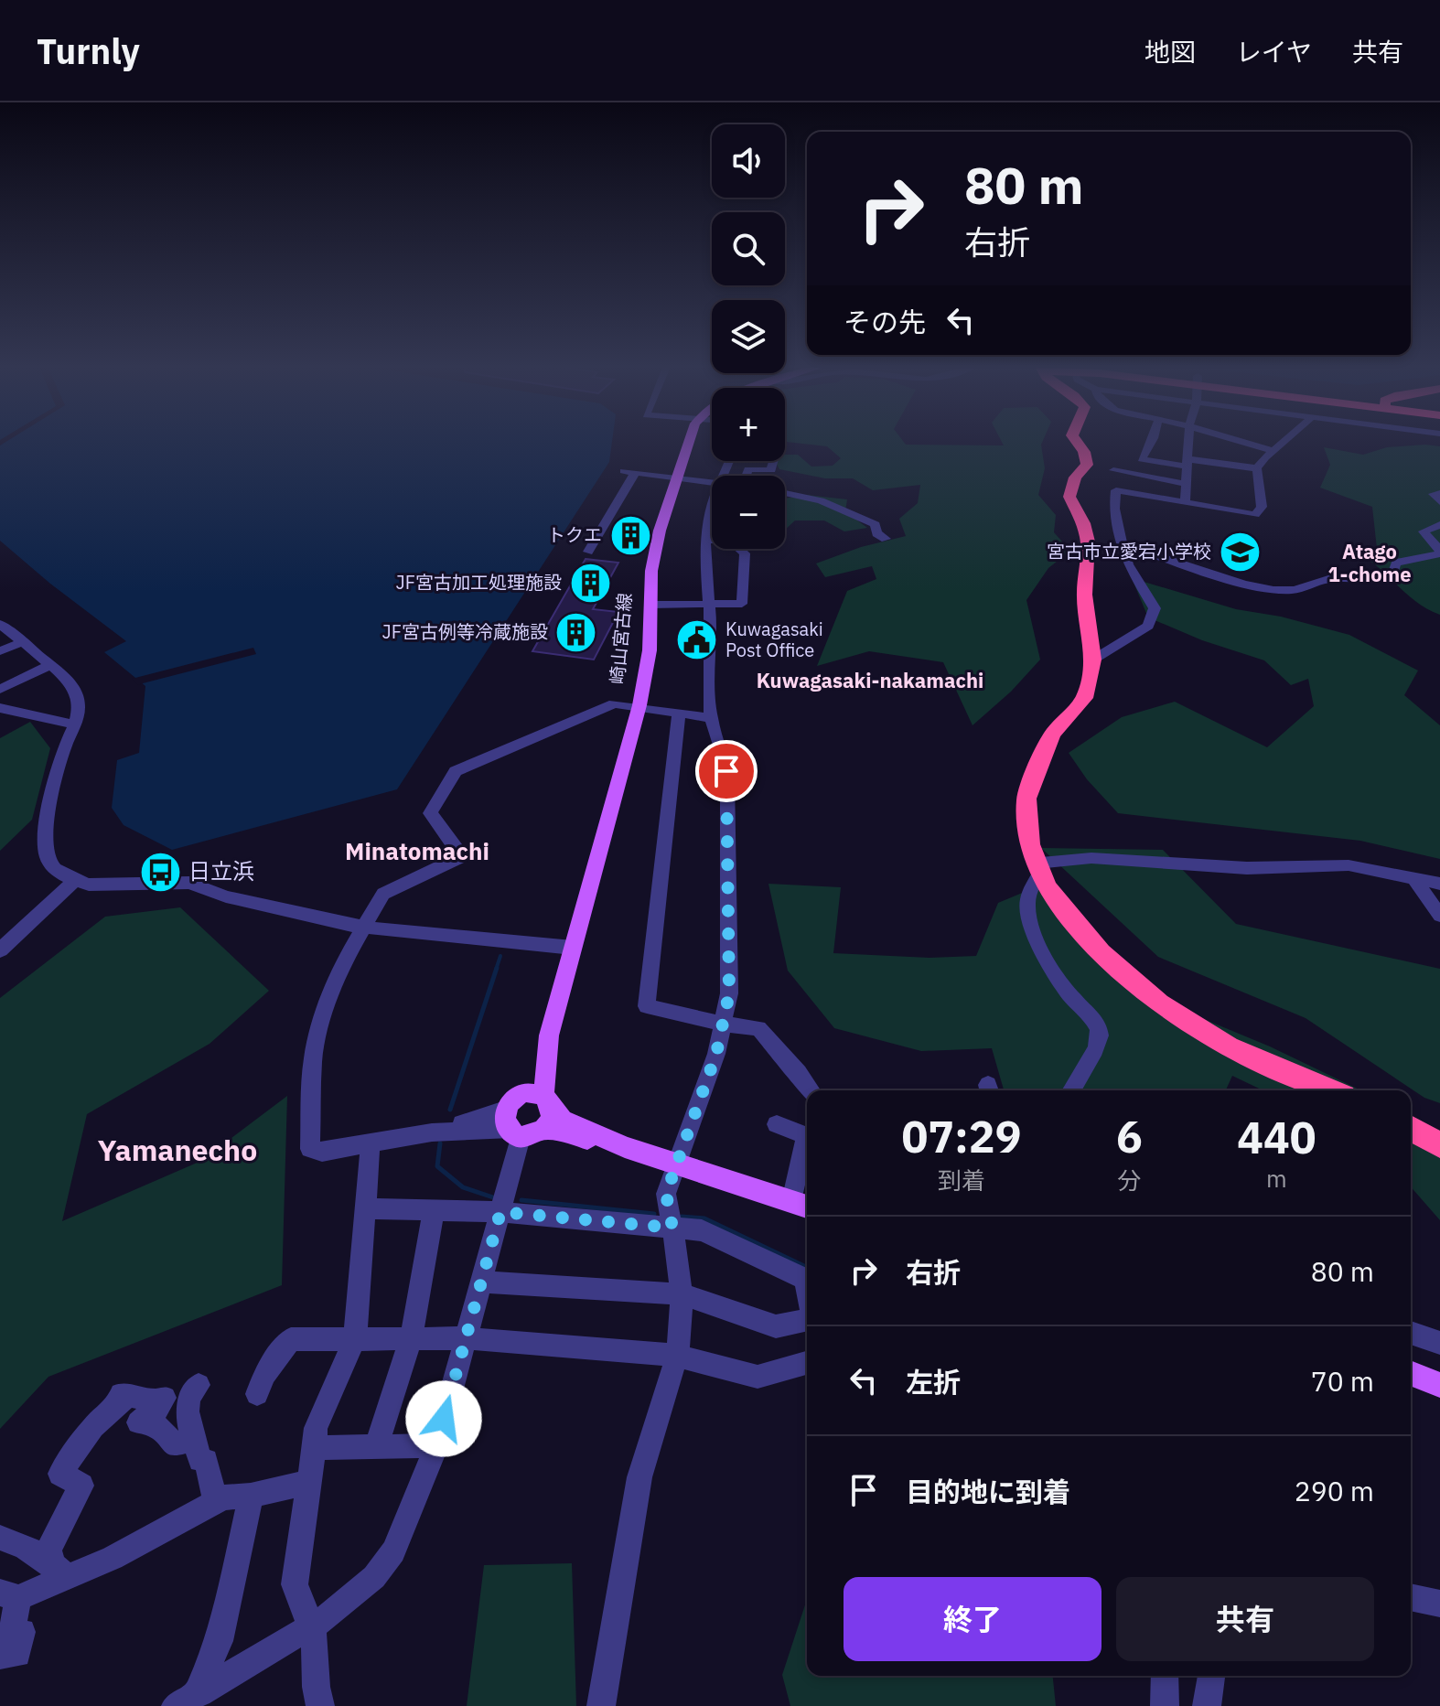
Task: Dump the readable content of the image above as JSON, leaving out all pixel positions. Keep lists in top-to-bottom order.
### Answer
{
  "streets": {
    "main road": ["崎山宮古線"]
  },
  "districts": [
    "Atago 1-chome",
    "Kuwagasaki-nakamachi",
    "Minatomachi",
    "Yamanecho"
  ],
  "places": {
    "building": ["トクエ", "JF宮古加工処理施設", "JF宮古例等冷蔵施設"],
    "school or university": ["宮古市立愛宕小学校"],
    "public building": ["Kuwagasaki Post Office"],
    "bus stop": ["日立浜"]
  },
  "page": {
    "header": "Turnly",
    "nav": ["地図", "レイヤ", "共有"],
    "map_buttons": ["+", "−"],
    "turn": ["80 m", "右折"],
    "then": "その先",
    "eta": [
      "07:29",
      "到着",
      "6",
      "分",
      "440",
      "m"
    ],
    "list": [
      {
        "name": "右折",
        "value": "80 m"
      },
      {
        "name": "左折",
        "value": "70 m"
      },
      {
        "name": "目的地に到着",
        "value": "290 m"
      }
    ],
    "buttons": ["終了", "共有"]
  }
}
